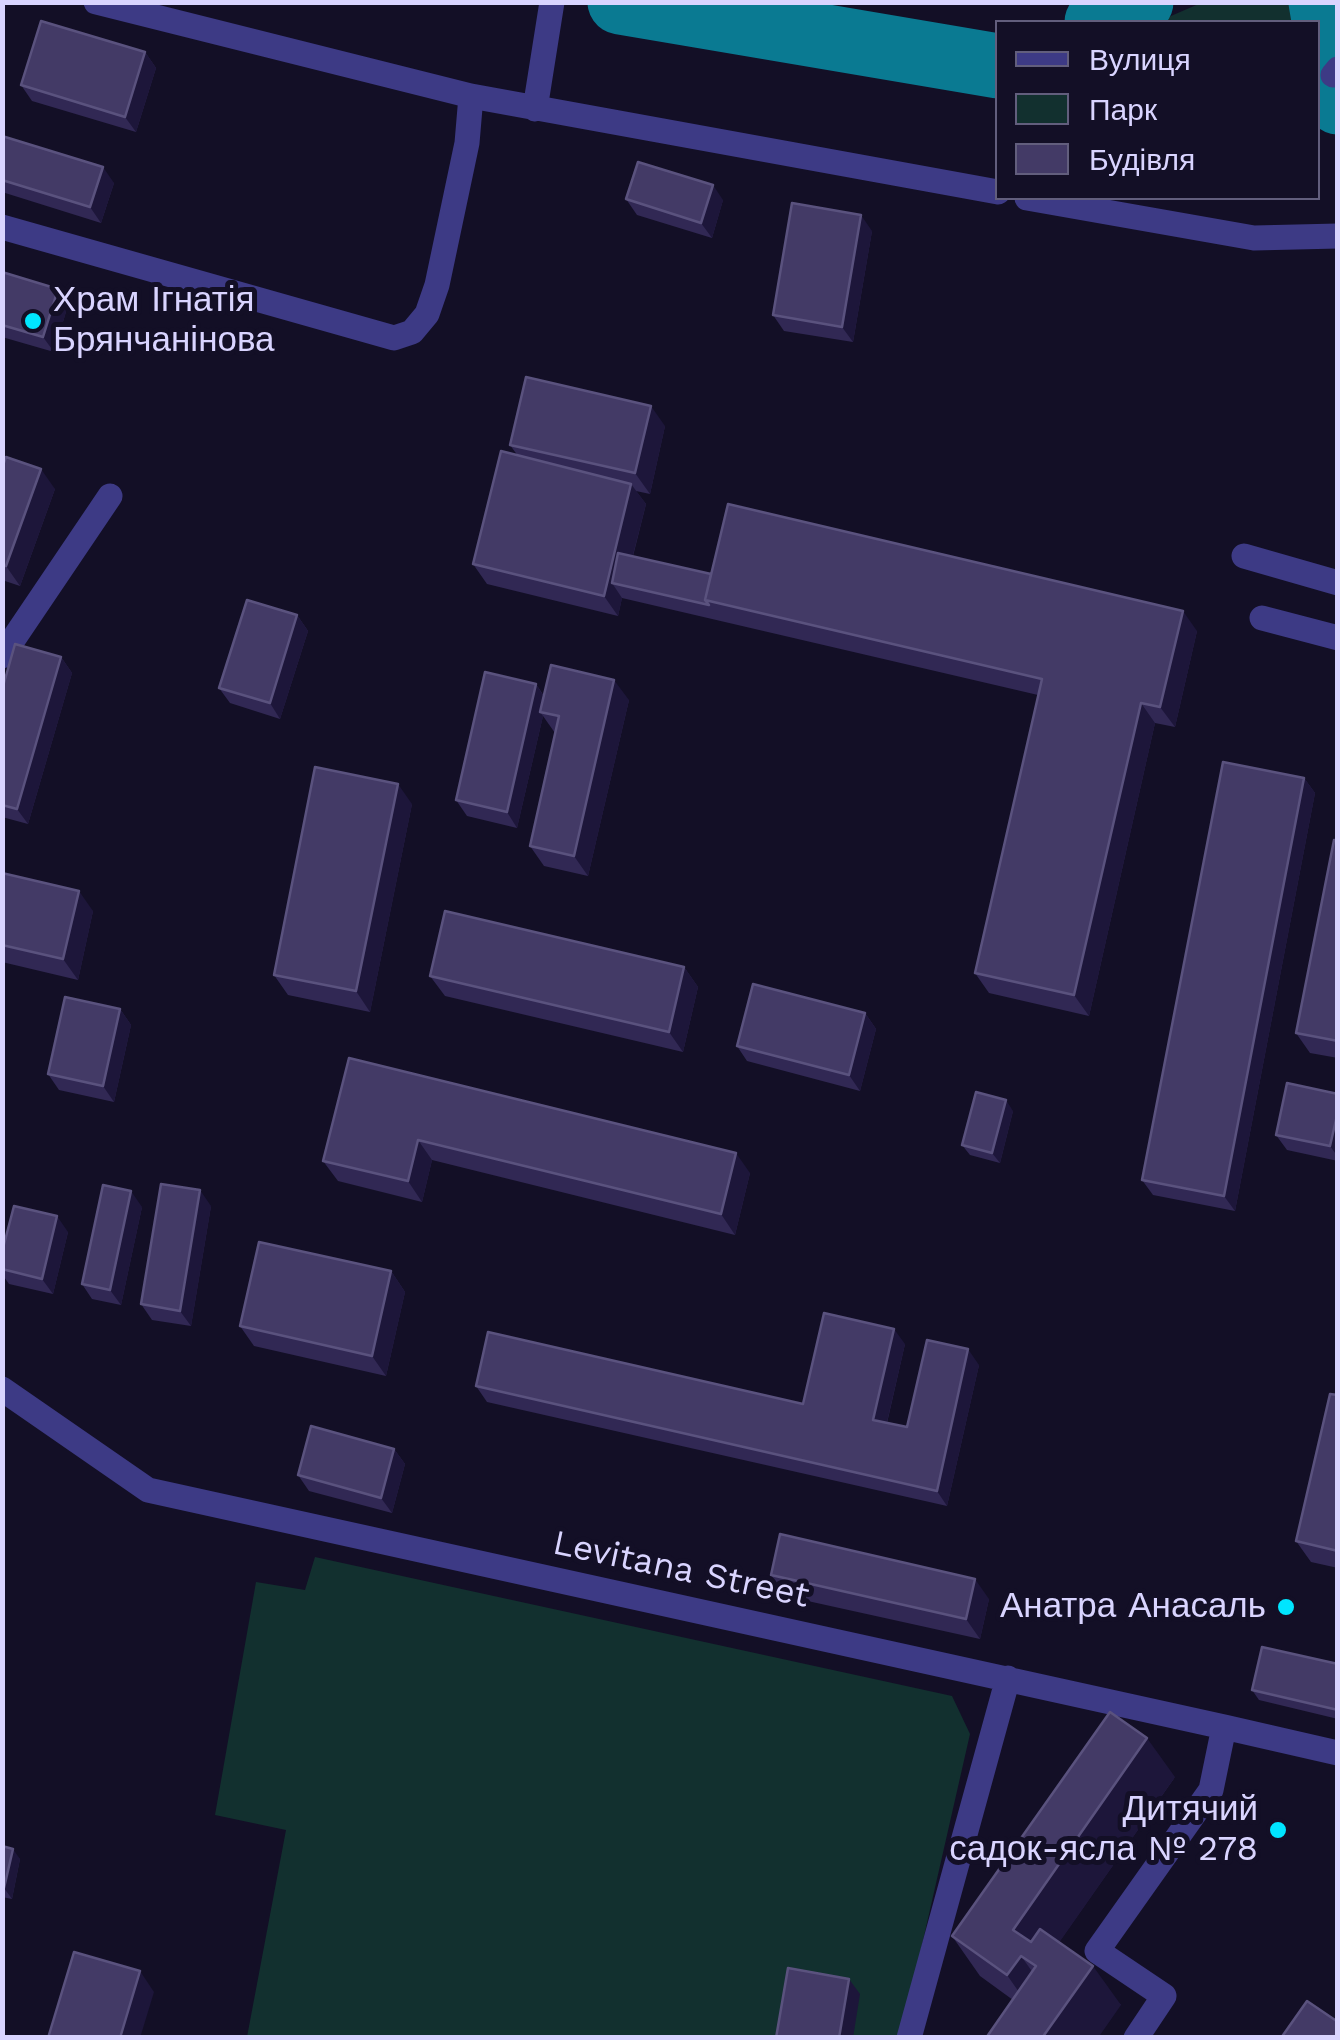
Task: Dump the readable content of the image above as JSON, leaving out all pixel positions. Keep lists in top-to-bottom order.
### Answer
{
  "streets": {
    "street": ["Levitana Street"]
  },
  "places": ["Храм Ігнатія Брянчанінова", "Анатра Анасаль", "Дитячий садок-ясла № 278"],
  "legend": ["Вулиця", "Парк", "Будівля"]
}
